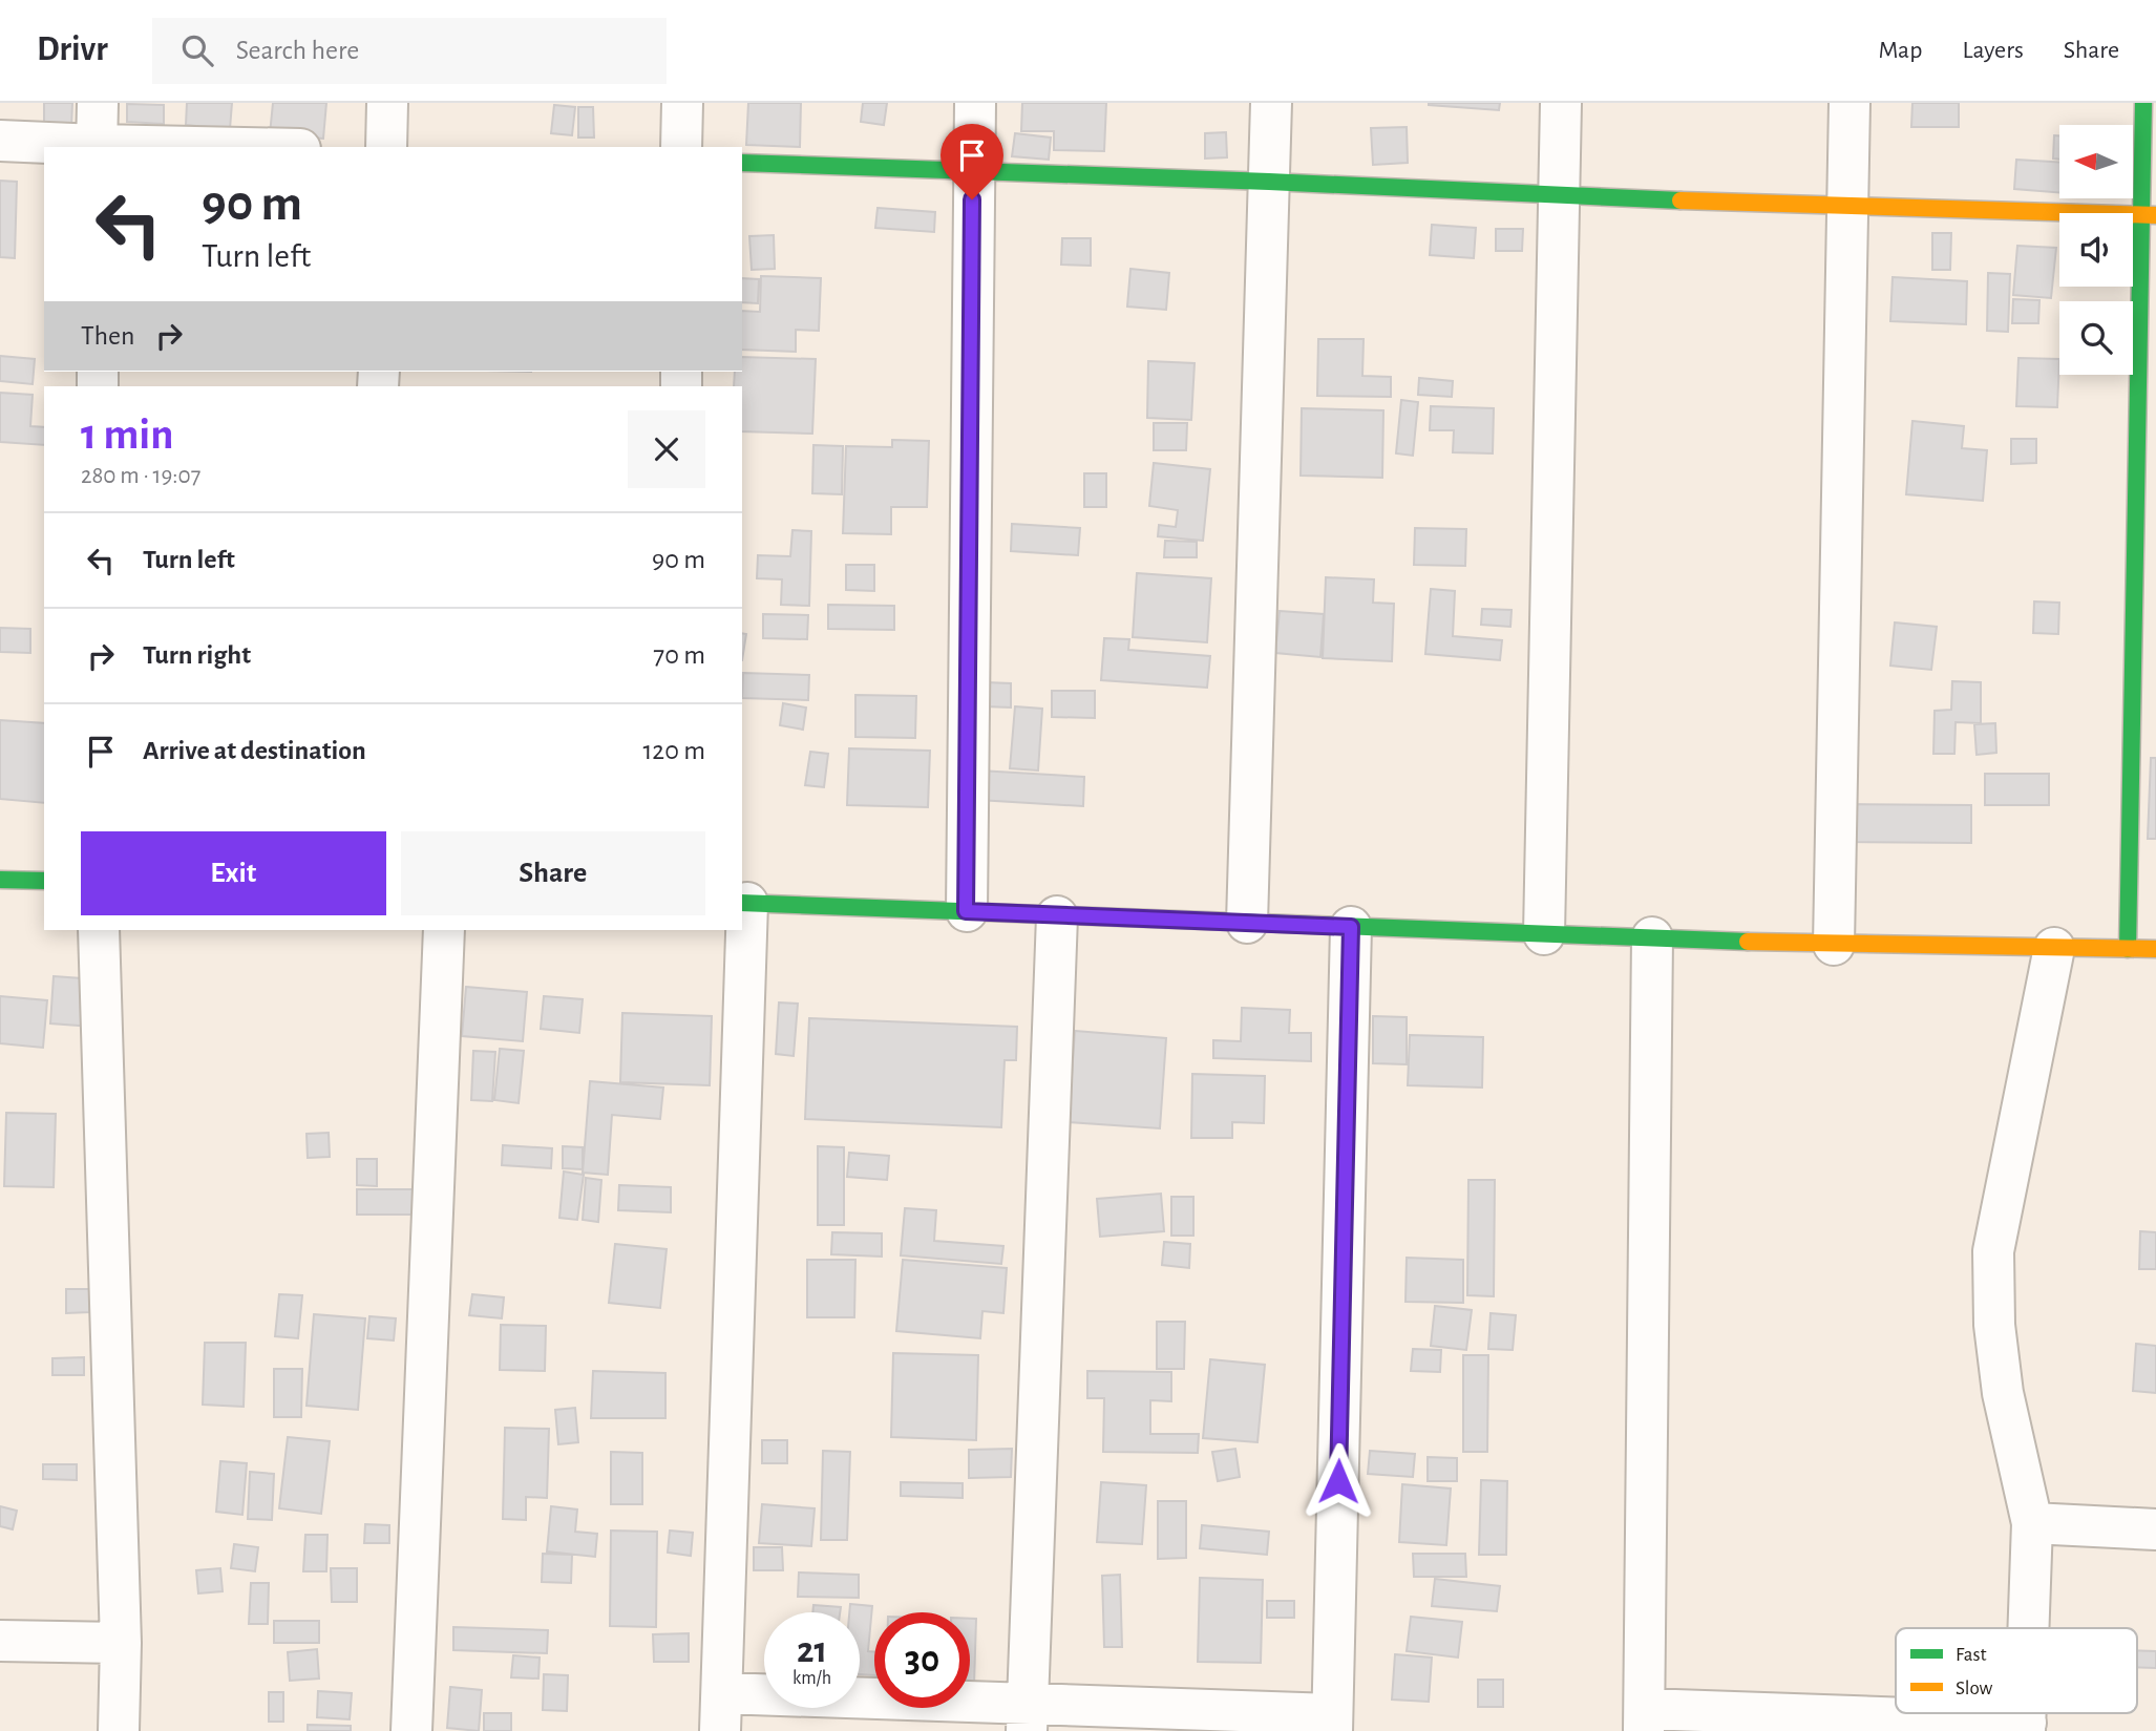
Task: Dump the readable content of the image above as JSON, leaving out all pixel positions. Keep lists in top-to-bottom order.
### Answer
{
  "legend": ["Fast", "Slow"],
  "north": "left",
  "page": {
    "header": "Drivr",
    "search": "Search here",
    "nav": ["Map", "Layers", "Share"],
    "turn": ["90 m", "Turn left"],
    "then": "Then",
    "heading": ["1 min", "280 m · 19:07"],
    "list": [
      {
        "name": "Turn left",
        "value": "90 m"
      },
      {
        "name": "Turn right",
        "value": "70 m"
      },
      {
        "name": "Arrive at destination",
        "value": "120 m"
      }
    ],
    "buttons": ["Exit", "Share"],
    "speed": "21 km/h",
    "limit": "30"
  }
}
